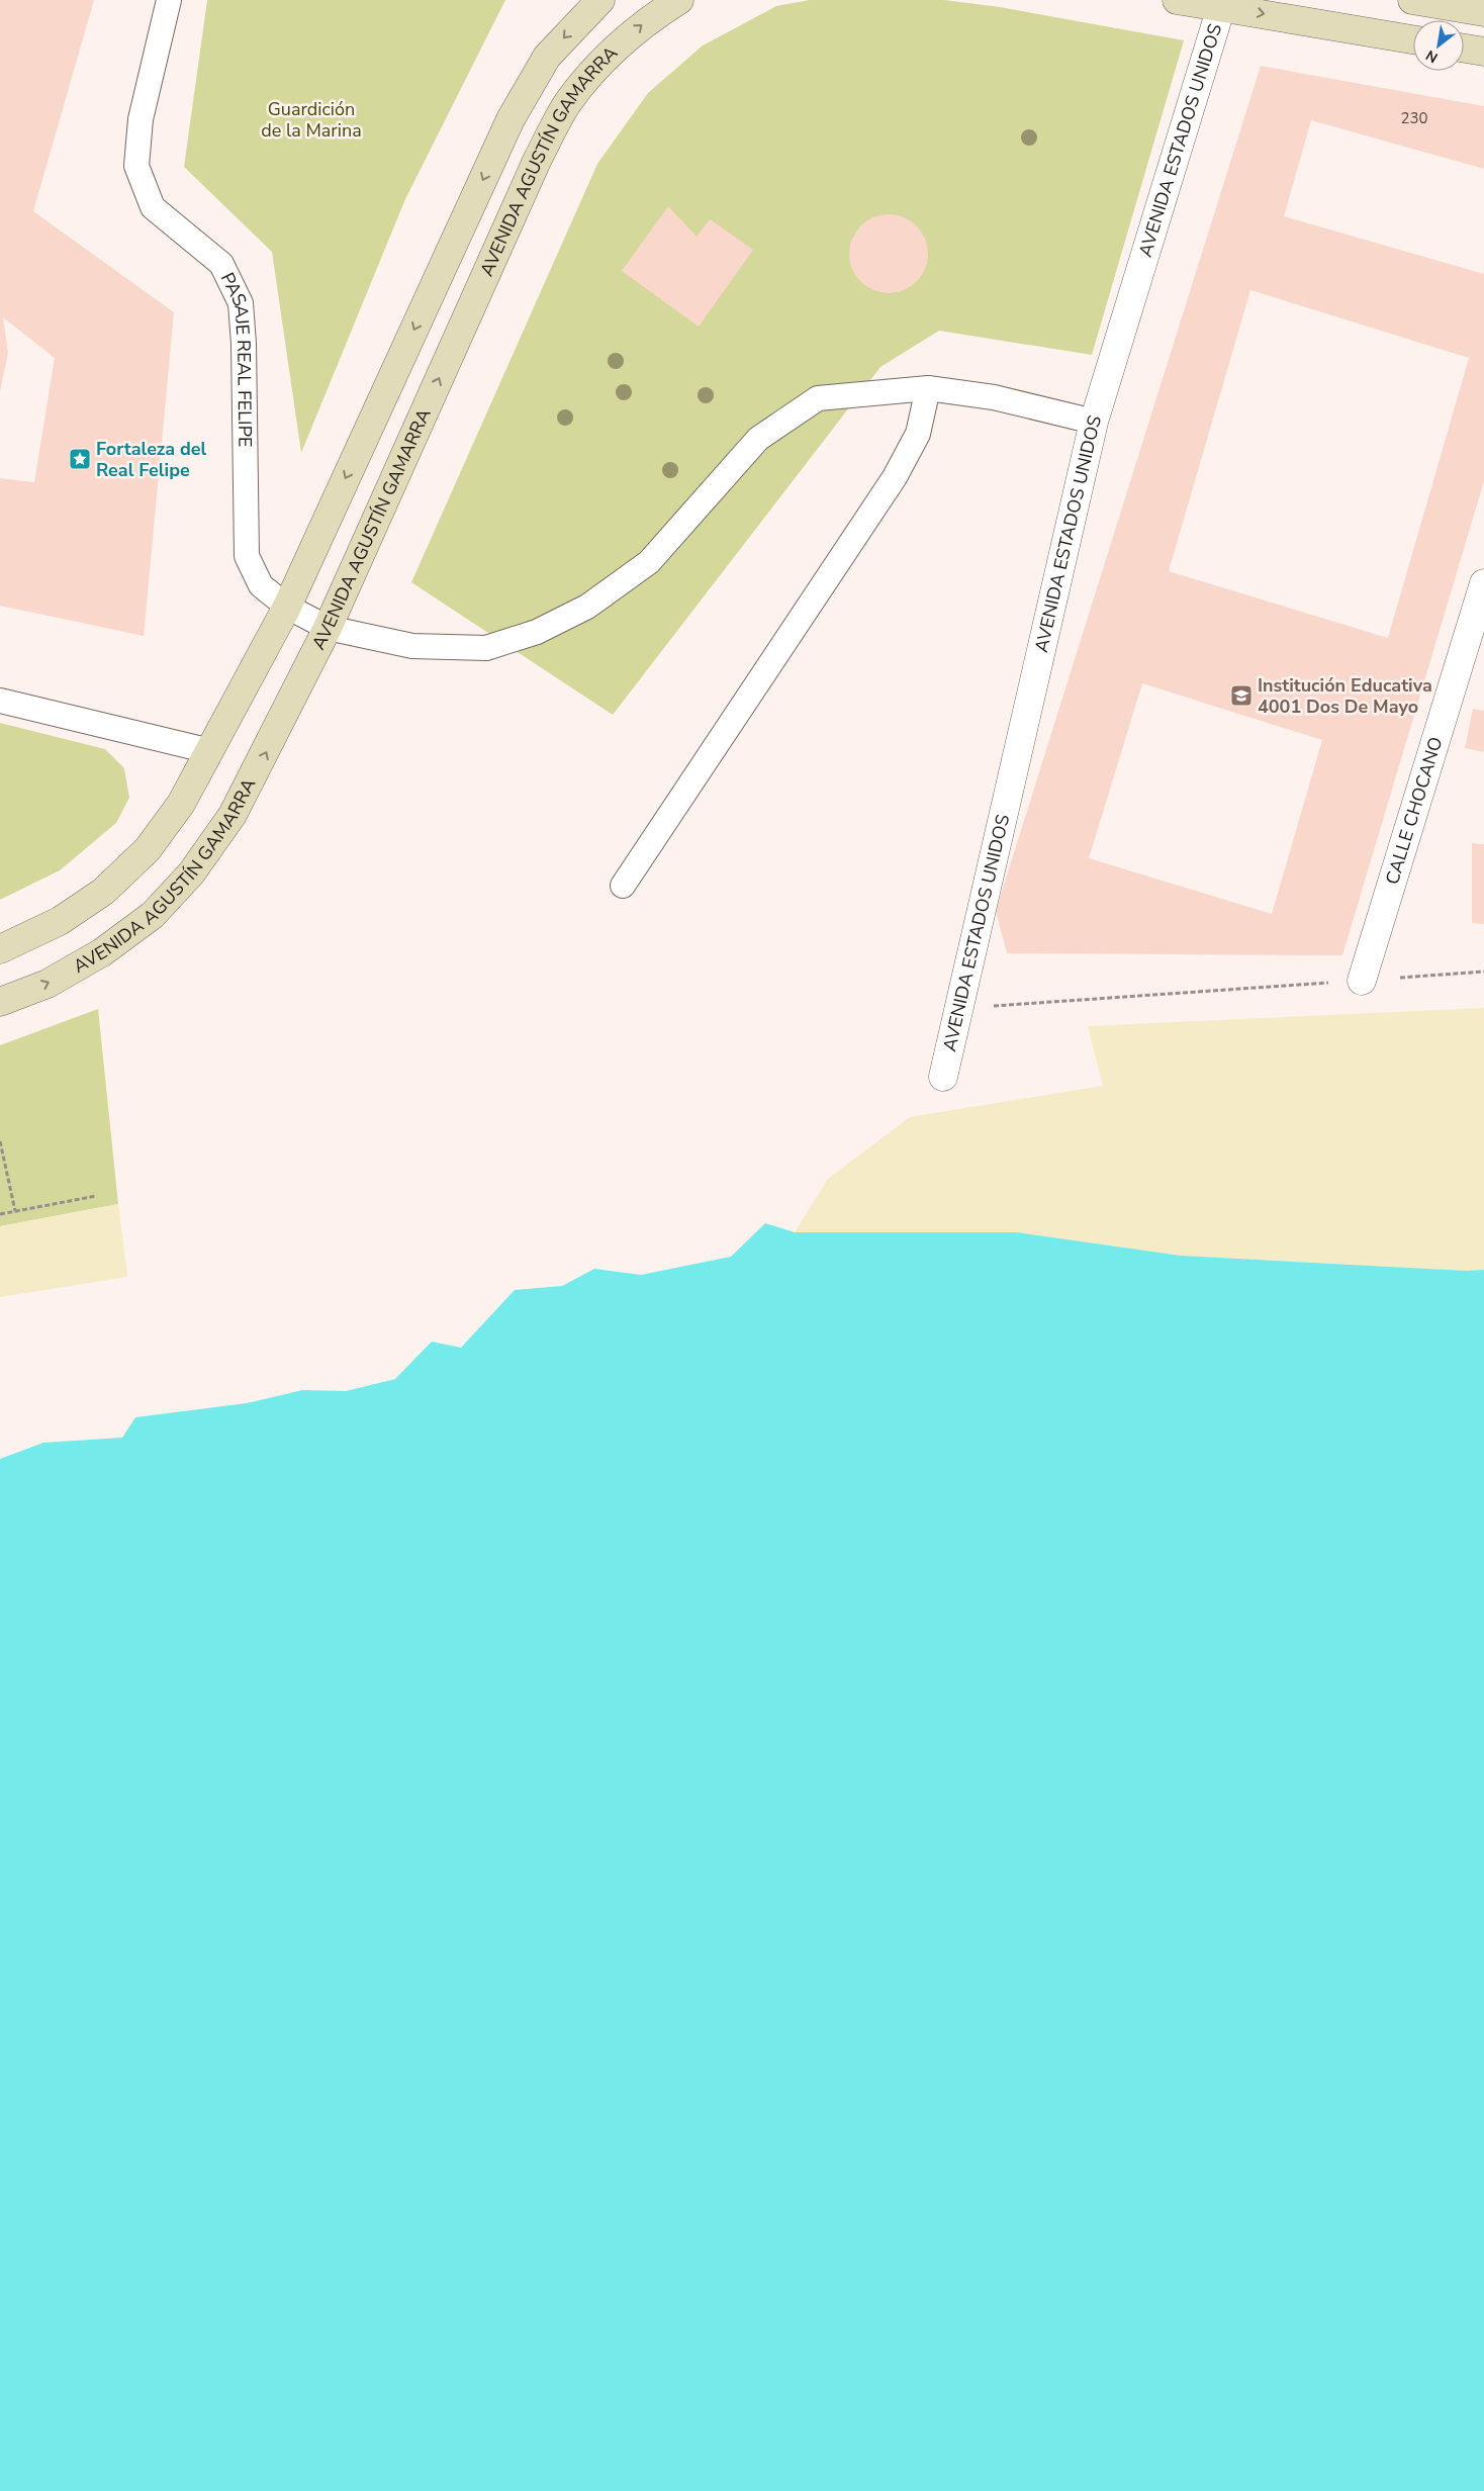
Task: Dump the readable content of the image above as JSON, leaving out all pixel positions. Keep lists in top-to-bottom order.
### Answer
{
  "streets": {
    "main road": ["AVENIDA AGUSTÍN GAMARRA"],
    "street": ["AVENIDA ESTADOS UNIDOS", "CALLE CHOCANO"],
    "lane": ["PASAJE REAL FELIPE"]
  },
  "crossings": [
    ["AVENIDA ESTADOS UNIDOS", "PASAJE REAL FELIPE"],
    ["AVENIDA AGUSTÍN GAMARRA", "PASAJE REAL FELIPE"]
  ],
  "parks": ["Guardición de la Marina"],
  "places": {
    "place": ["Fortaleza del Real Felipe"],
    "school or university": ["Institución Educativa 4001 Dos De Mayo"]
  },
  "house_numbers": ["230"],
  "north": "bottom left"
}
